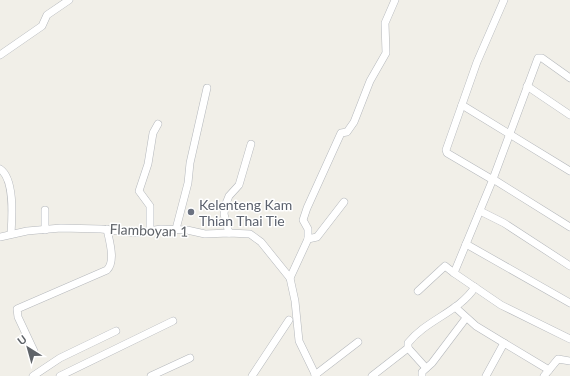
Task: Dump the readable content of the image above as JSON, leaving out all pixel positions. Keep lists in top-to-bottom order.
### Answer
{
  "streets": {
    "street": ["Flamboyan 1"]
  },
  "places": ["Kelenteng Kam Thian Thai Tie"],
  "north": "top left"
}
